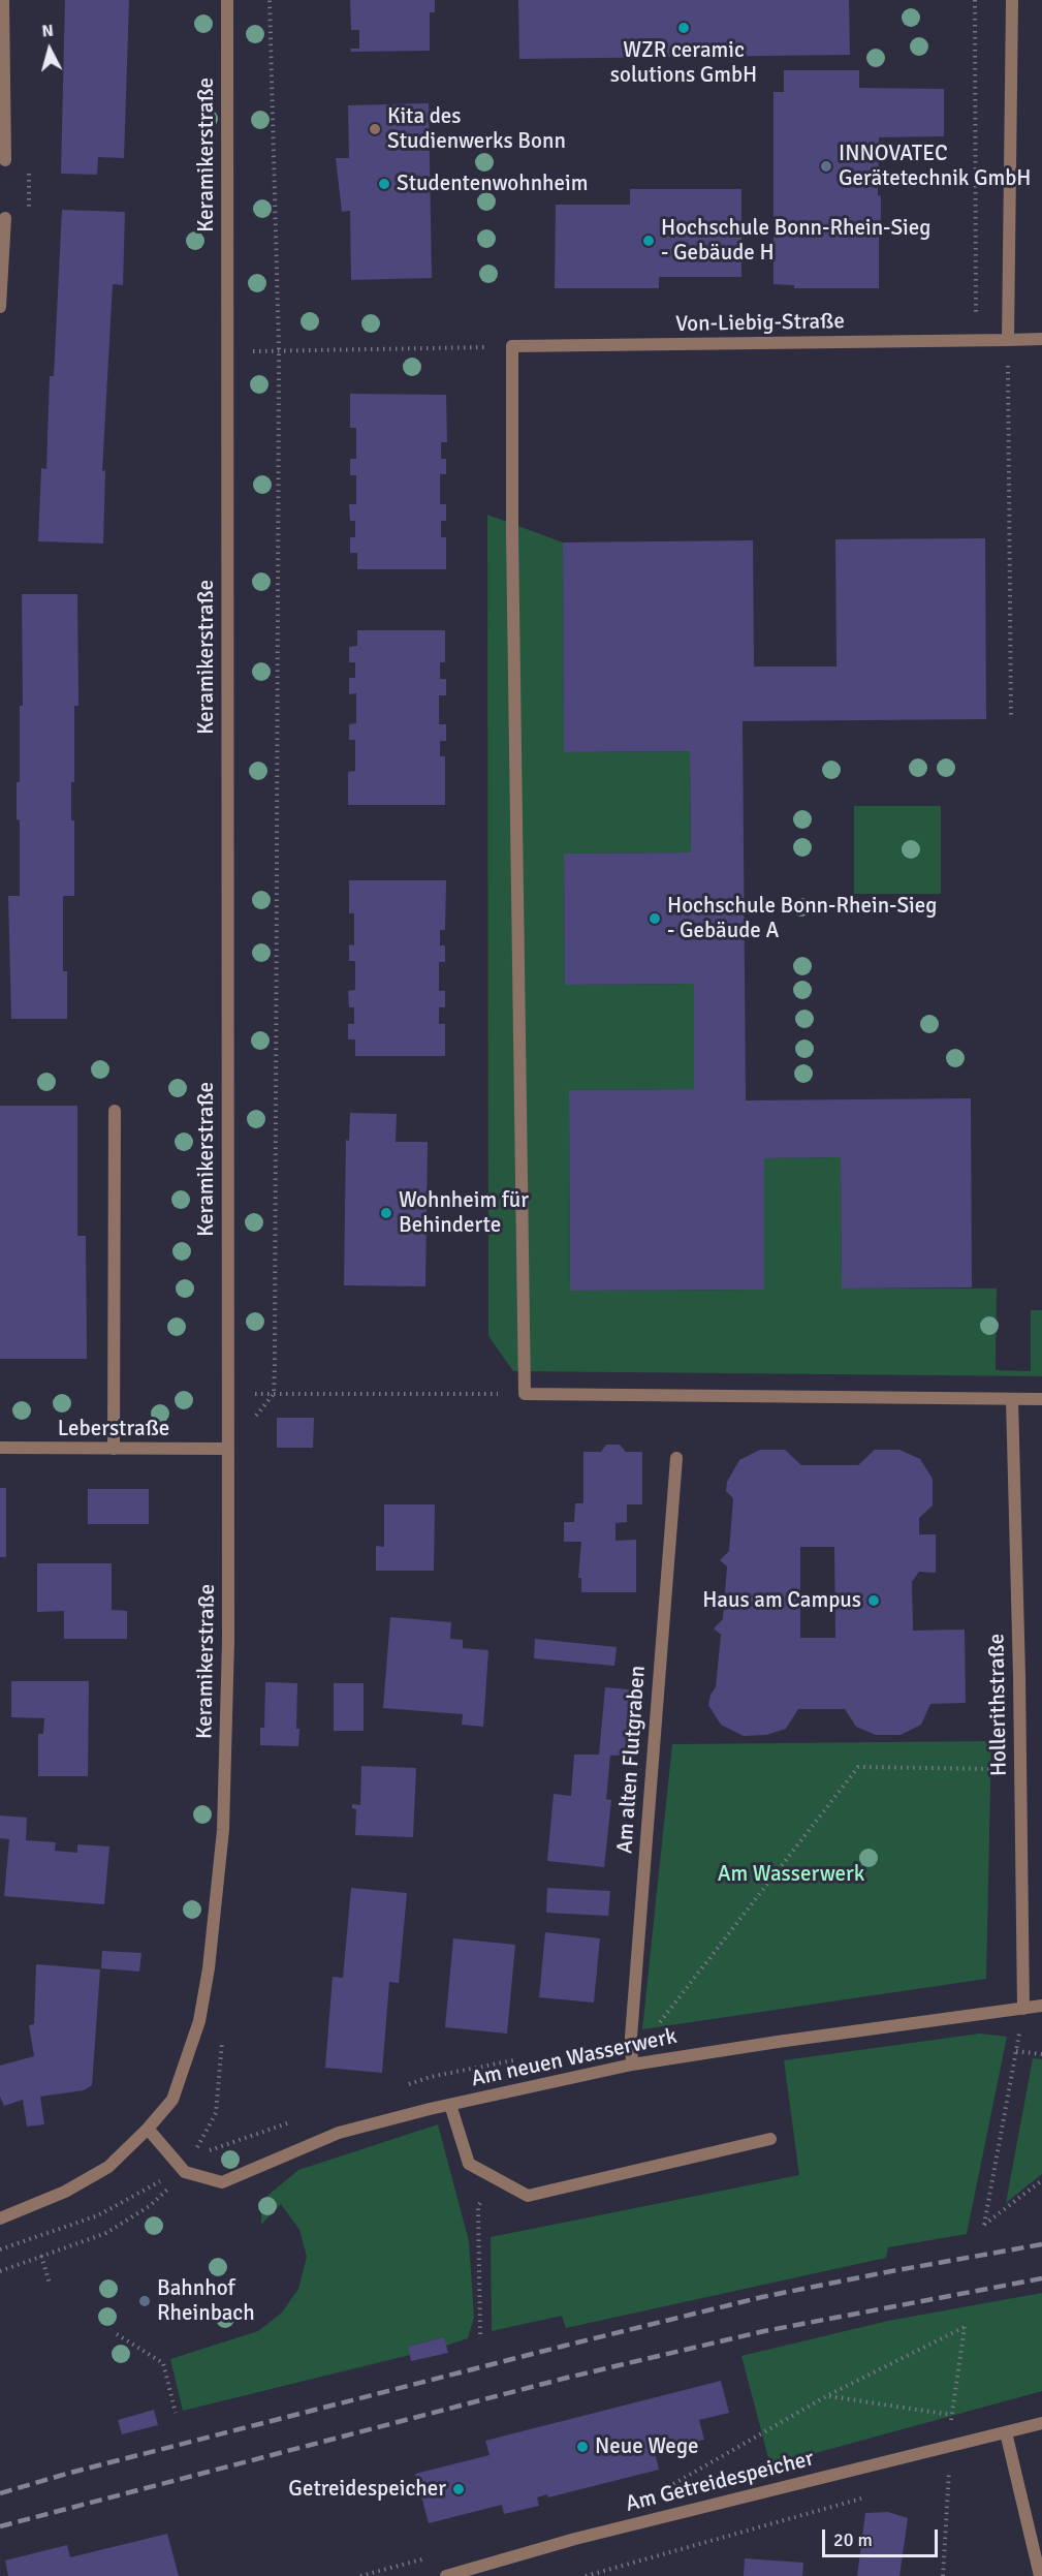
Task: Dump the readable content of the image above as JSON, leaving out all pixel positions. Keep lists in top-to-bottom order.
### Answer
{
  "streets": {
    "street": [
      "Keramikerstraße",
      "Von-Liebig-Straße",
      "Leberstraße",
      "Hollerithstraße",
      "Am alten Flutgraben",
      "Am neuen Wasserwerk",
      "Am Getreidespeicher"
    ]
  },
  "crossings": [
    ["Keramikerstraße", "Leberstraße"],
    ["Hollerithstraße", "Am neuen Wasserwerk"],
    ["Am alten Flutgraben", "Am neuen Wasserwerk"]
  ],
  "parks": ["Am Wasserwerk"],
  "places": [
    "WZR ceramic solutions GmbH",
    "Kita des Studienwerks Bonn",
    "INNOVATEC Gerätetechnik GmbH",
    "Studentenwohnheim",
    "Hochschule Bonn-Rhein-Sieg - Gebäude H",
    "Hochschule Bonn-Rhein-Sieg - Gebäude A",
    "Wohnheim für Behinderte",
    "Haus am Campus",
    "Bahnhof Rheinbach",
    "Neue Wege",
    "Getreidespeicher"
  ],
  "scale_bar": "20 m",
  "north": "top"
}
